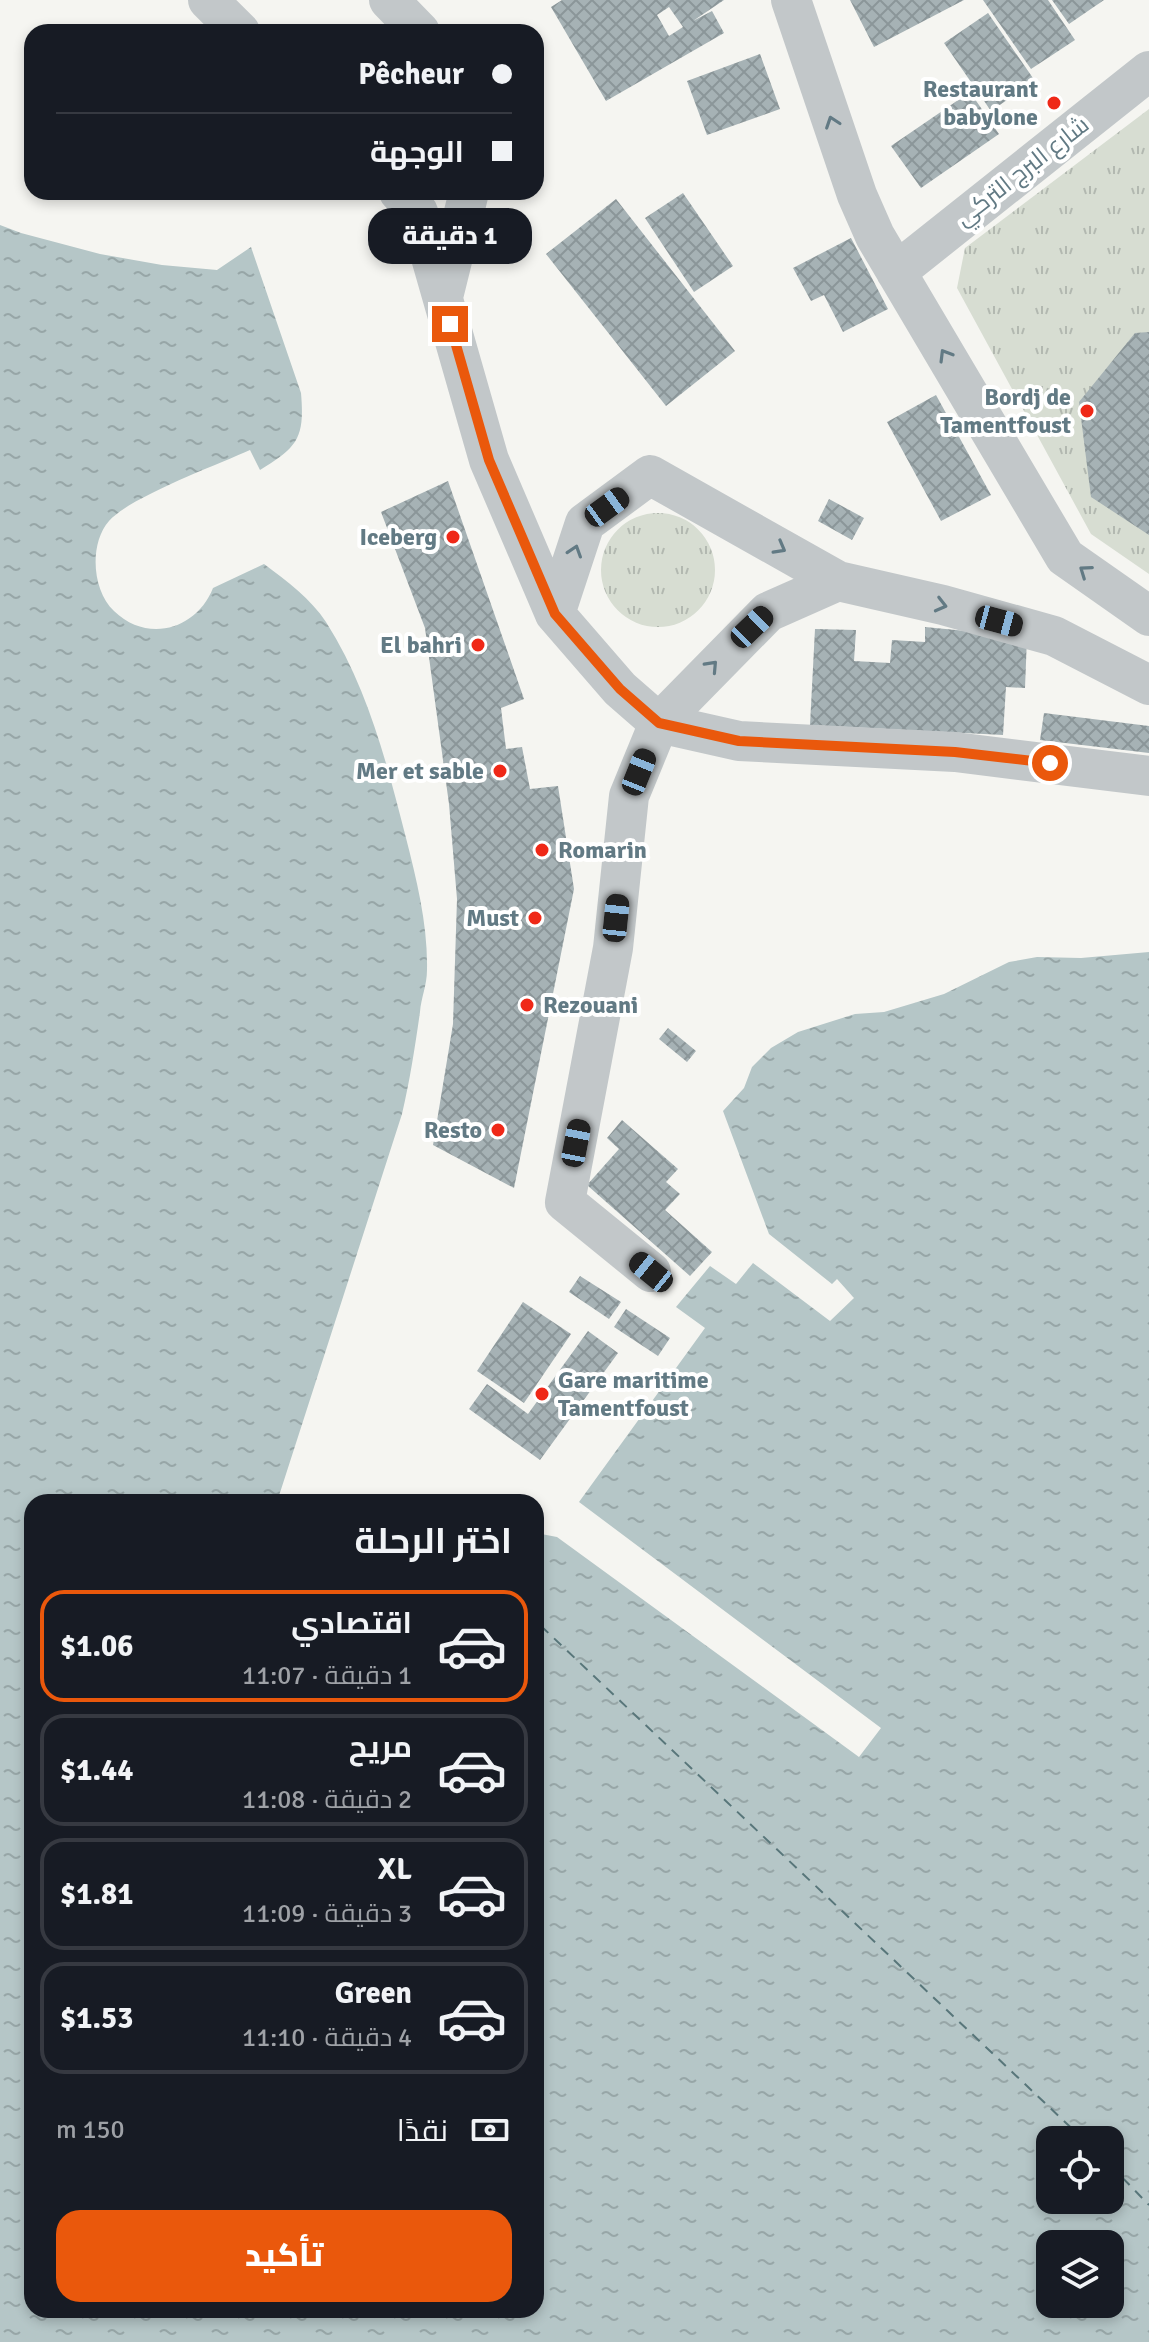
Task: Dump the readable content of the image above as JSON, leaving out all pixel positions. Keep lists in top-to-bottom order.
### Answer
{
  "streets": {
    "street": ["شارع البرج التركي"]
  },
  "places": [
    "Restaurant babylone",
    "Bordj de Tamentfoust",
    "Iceberg",
    "El bahri",
    "Mer et sable",
    "Romarin",
    "Must",
    "Rezouani",
    "Resto",
    "Gare maritime Tamentfoust"
  ],
  "page": {
    "banner": ["Pêcheur", "الوجهة"],
    "bubble": "1 دقيقة",
    "heading": "اختر الرحلة",
    "list": [
      {
        "name": "اقتصادي",
        "note": "1 دقيقة · 11:07",
        "value": "$1.06"
      },
      {
        "name": "مريح",
        "note": "2 دقيقة · 11:08",
        "value": "$1.44"
      },
      {
        "name": "XL",
        "note": "3 دقيقة · 11:09",
        "value": "$1.81"
      },
      {
        "name": "Green",
        "note": "4 دقيقة · 11:10",
        "value": "$1.53"
      }
    ],
    "pay": ["نقدًا", "150 m"],
    "buttons": "تأكيد"
  }
}
